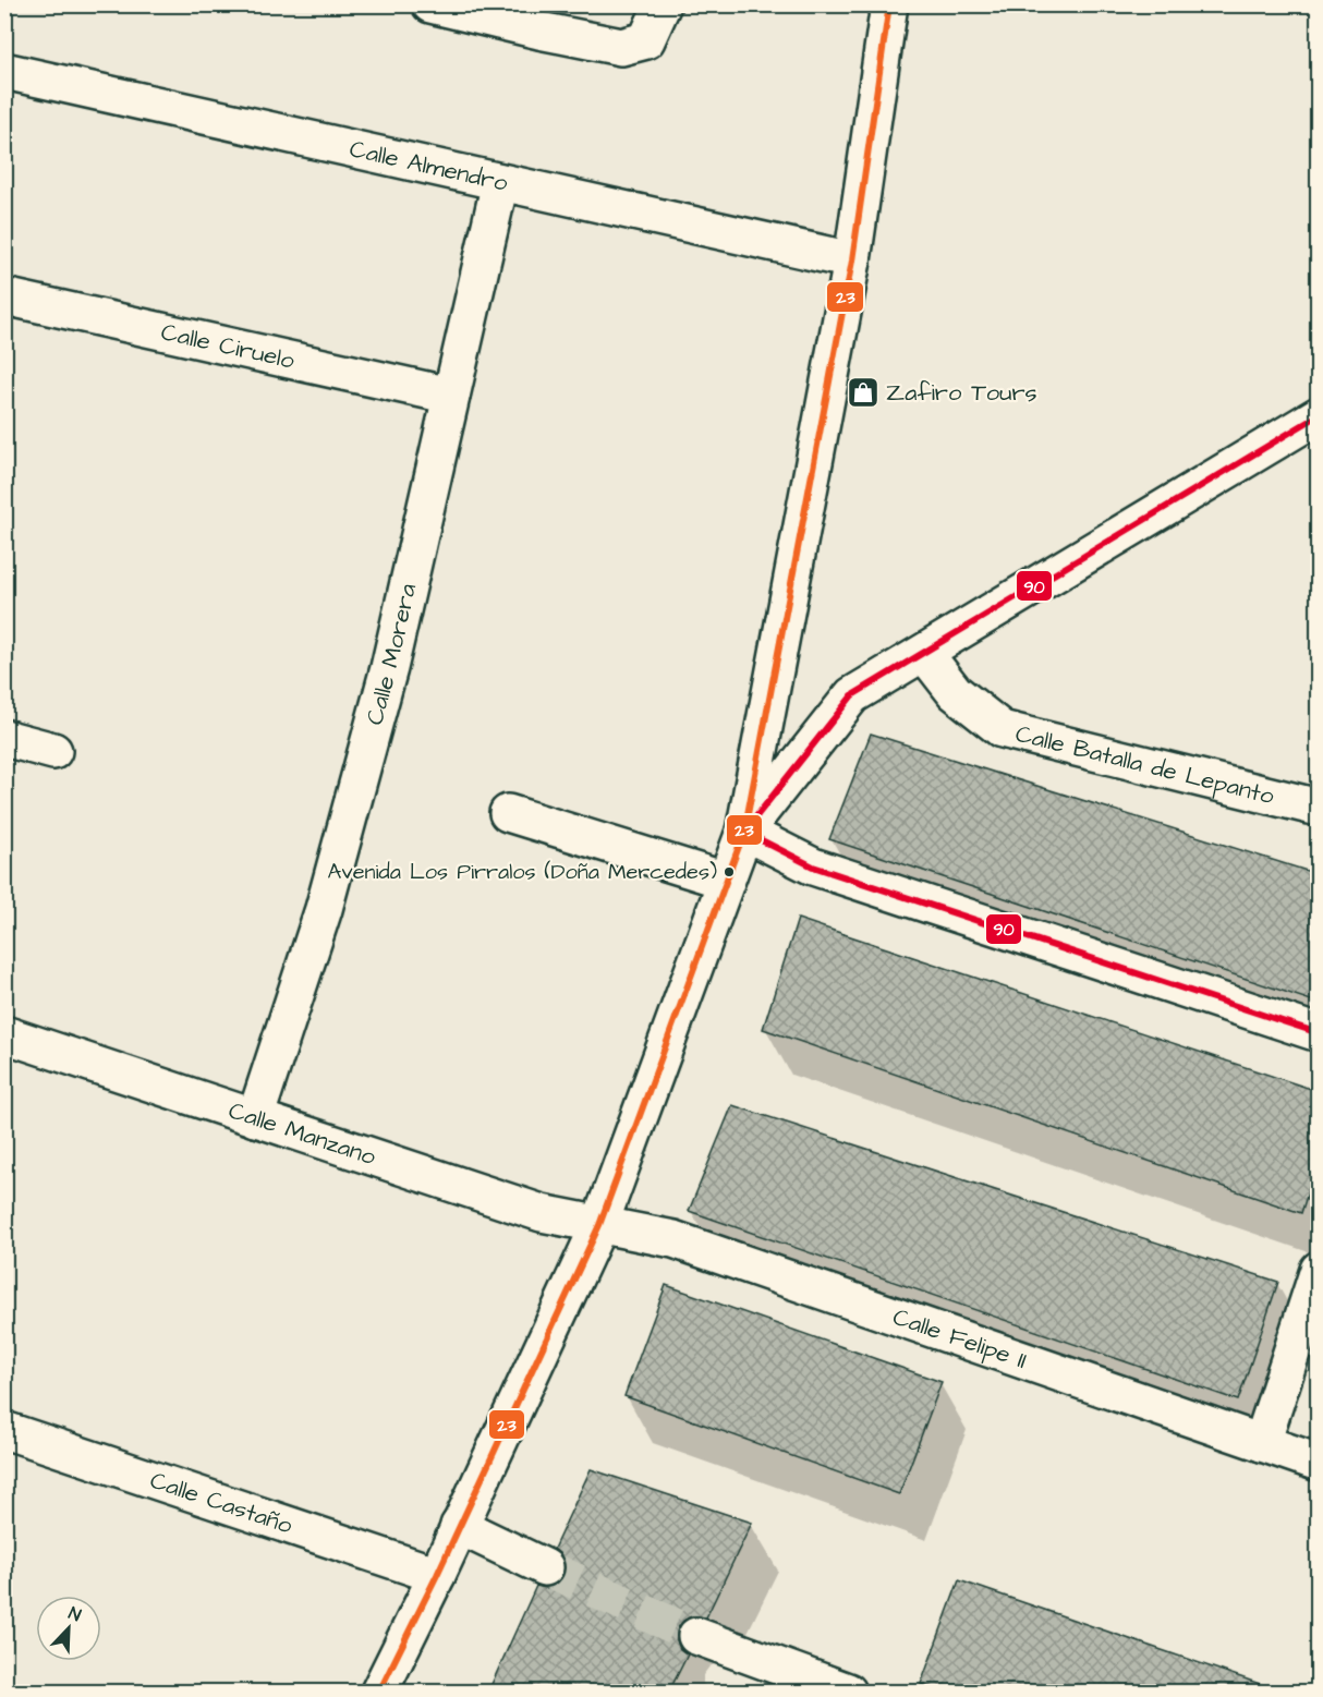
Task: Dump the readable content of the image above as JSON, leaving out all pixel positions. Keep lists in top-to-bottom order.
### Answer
{
  "streets": {
    "street": [
      "Calle Almendro",
      "Calle Ciruelo",
      "Calle Morera",
      "Calle Batalla de Lepanto",
      "Calle Manzano",
      "Calle Felipe II",
      "Calle Castaño"
    ]
  },
  "crossings": [
    ["Calle Almendro", "Calle Morera"],
    ["Calle Ciruelo", "Calle Morera"],
    ["Calle Morera", "Calle Manzano"],
    ["Calle Manzano", "Calle Felipe II"]
  ],
  "places": {
    "shop": ["Zafiro Tours"],
    "other": ["Avenida Los Pirralos (Doña Mercedes)"]
  },
  "lines": ["transit line 23", "transit line 90"],
  "north": "top right"
}
